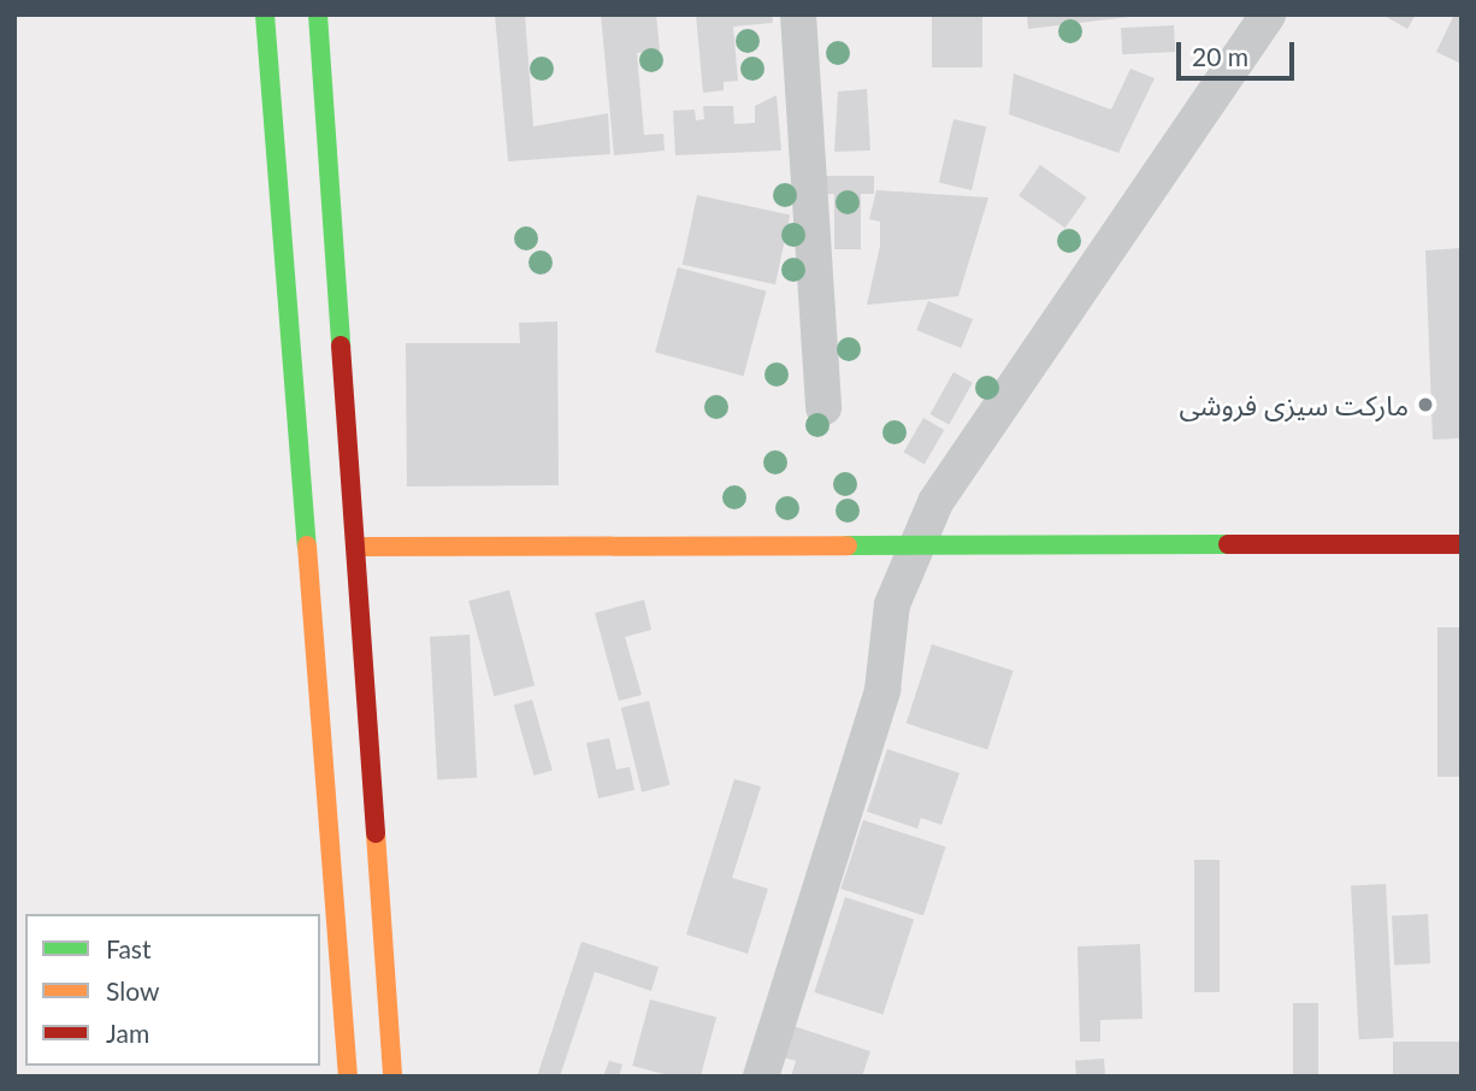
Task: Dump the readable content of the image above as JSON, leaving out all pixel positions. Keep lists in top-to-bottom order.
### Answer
{
  "places": ["مارکت سیزی فروشی"],
  "legend": ["Fast", "Slow", "Jam"],
  "scale_bar": "20 m"
}
